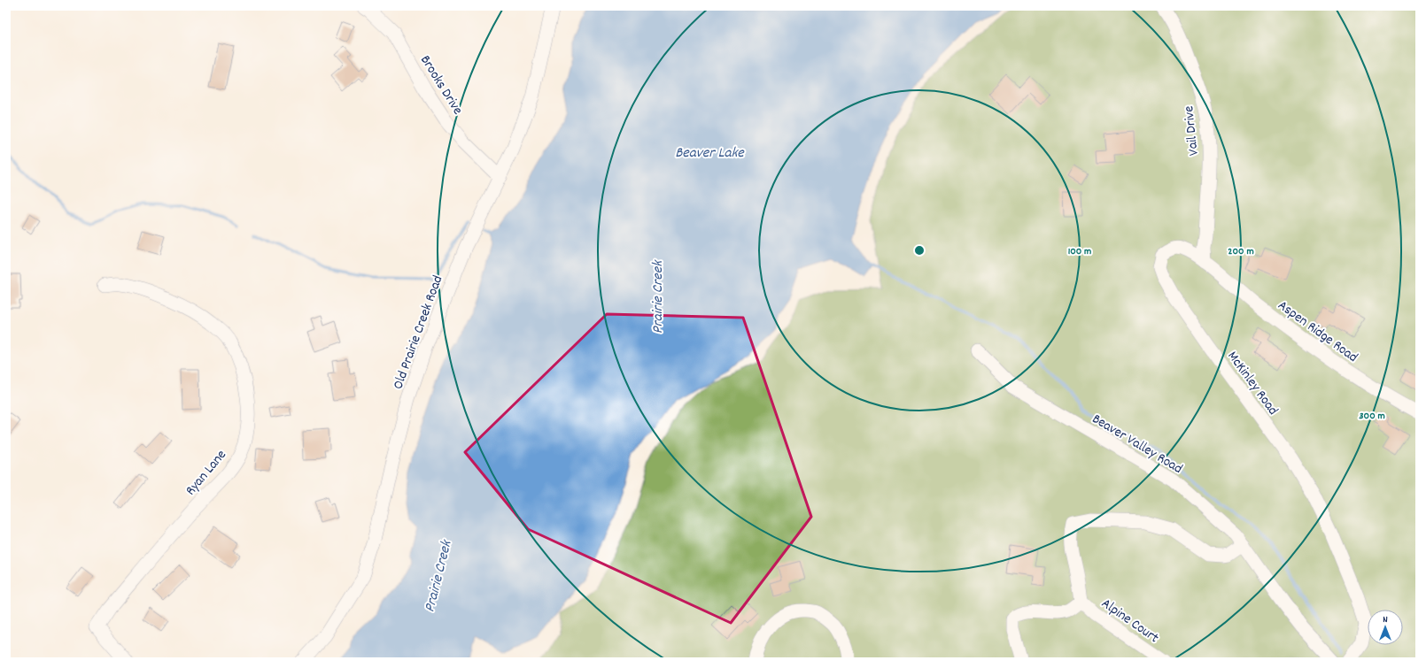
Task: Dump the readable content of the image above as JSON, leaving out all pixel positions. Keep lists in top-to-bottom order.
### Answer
{
  "streets": {
    "street": [
      "Brooks Drive",
      "Vail Drive",
      "Aspen Ridge Road",
      "Old Prairie Creek Road",
      "McKinley Road",
      "Beaver Valley Road",
      "Ryan Lane",
      "Alpine Court"
    ]
  },
  "crossings": [
    ["Brooks Drive", "Old Prairie Creek Road"],
    ["Vail Drive", "Aspen Ridge Road"],
    ["Vail Drive", "McKinley Road"],
    ["Aspen Ridge Road", "McKinley Road"]
  ],
  "water": ["Beaver Lake", "Prairie Creek"],
  "north": "top",
  "rings": ["100 m", "200 m", "300 m"]
}
